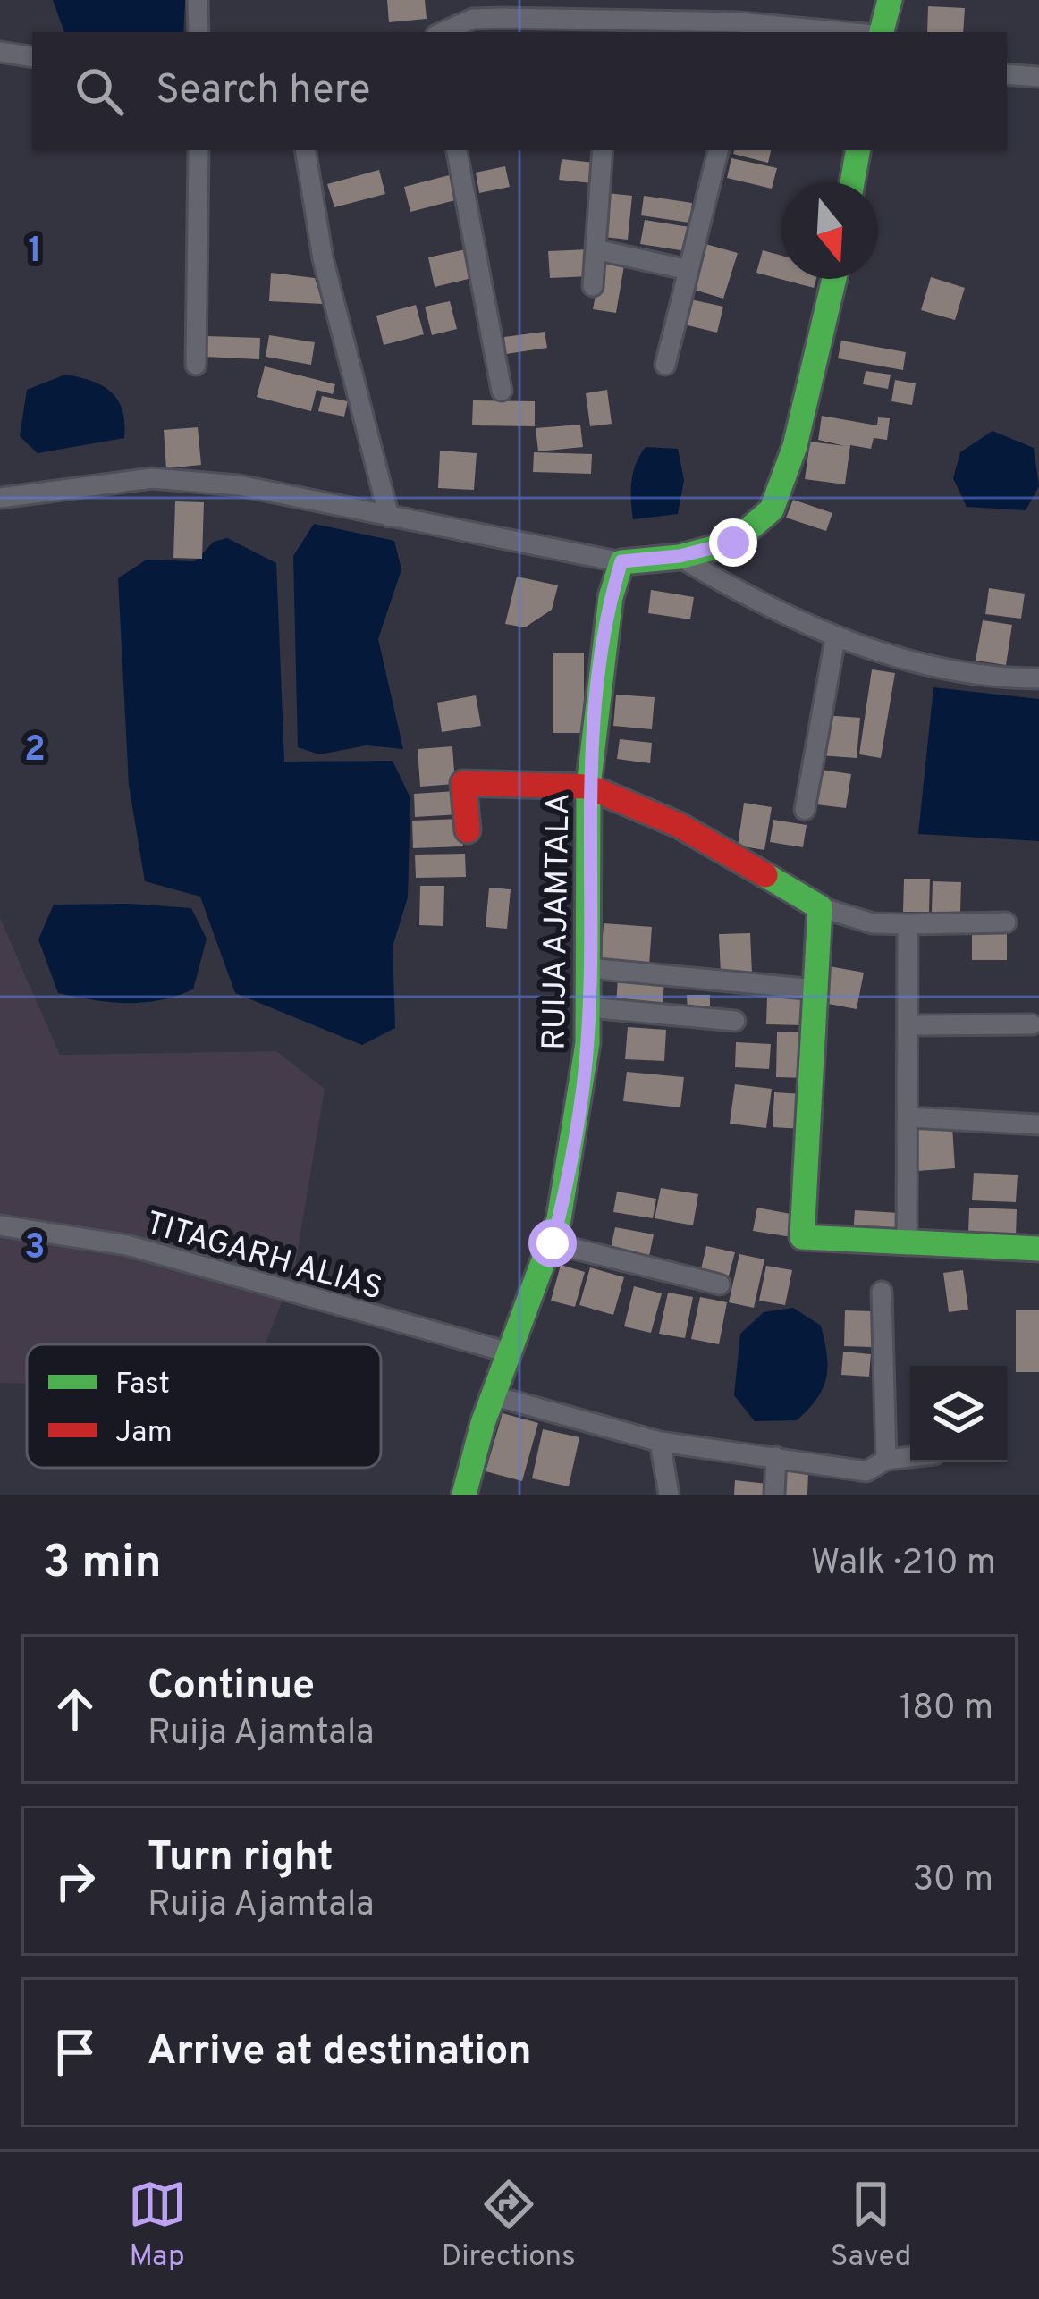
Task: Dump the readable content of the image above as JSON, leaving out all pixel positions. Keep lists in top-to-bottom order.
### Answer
{
  "streets": {
    "street": ["RUIJA AJAMTALA", "TITAGARH ALIAS"]
  },
  "crossings": [
    ["RUIJA AJAMTALA", "TITAGARH ALIAS"]
  ],
  "legend": ["Fast", "Jam"],
  "north": "bottom",
  "page": {
    "search": "Search here",
    "heading": ["3 min", "Walk · 210 m"],
    "list": [
      ["Continue", "Ruija Ajamtala", "180 m"],
      ["Turn right", "Ruija Ajamtala", "30 m"],
      "Arrive at destination"
    ],
    "nav": ["Map", "Directions", "Saved"]
  },
  "grid": {
    "rows": ["1", "2", "3"]
  }
}
